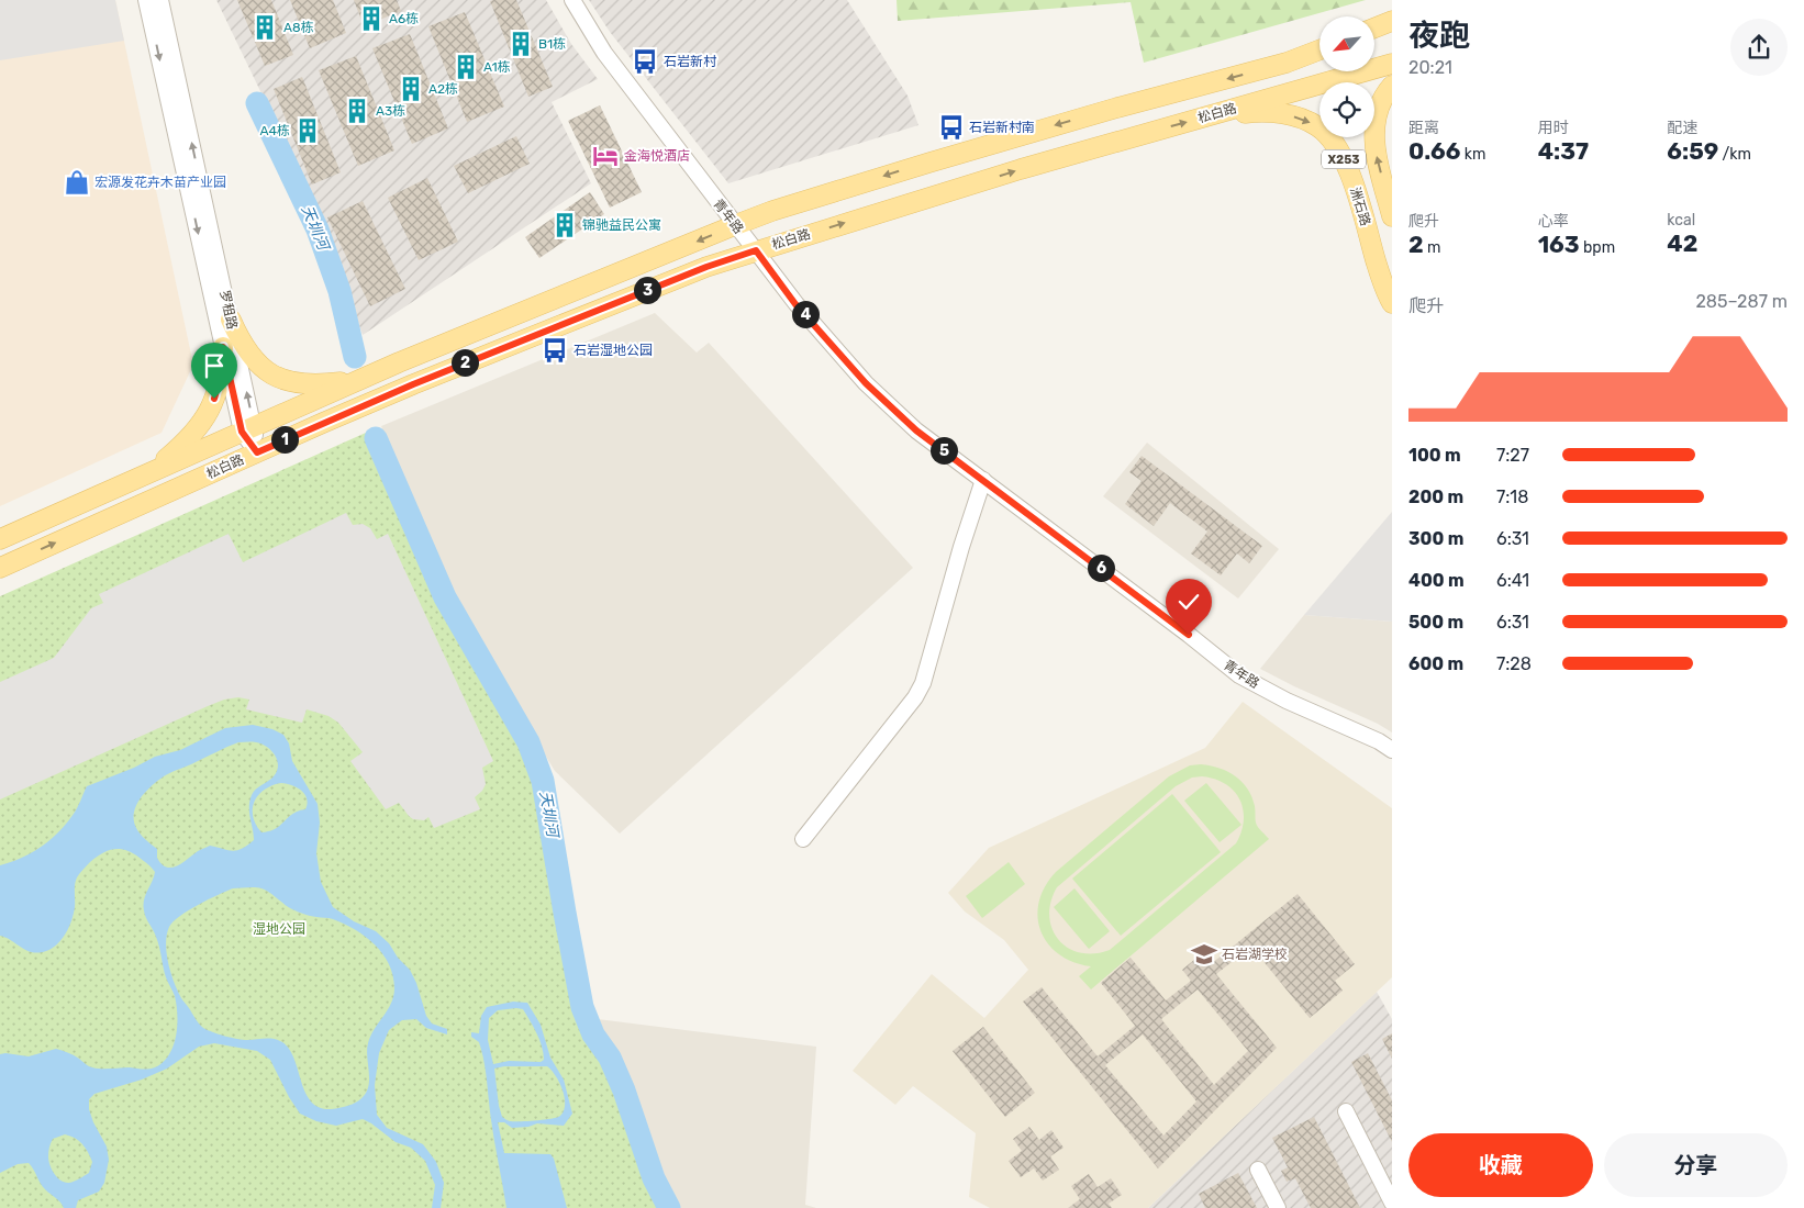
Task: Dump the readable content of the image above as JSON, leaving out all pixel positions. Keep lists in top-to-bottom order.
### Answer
{
  "streets": {
    "main road": ["松白路", "X253", "洲石路"],
    "street": ["青年路", "罗租路"]
  },
  "crossings": [
    ["松白路", "洲石路"],
    ["松白路", "青年路"],
    ["松白路", "罗租路"]
  ],
  "one_way": ["洲石路"],
  "water": ["天圳河"],
  "parks": ["湿地公园"],
  "places": {
    "building": [
      "A6栋",
      "A8栋",
      "B1栋",
      "A1栋",
      "A2栋",
      "A3栋",
      "A4栋",
      "锦驰益民公寓"
    ],
    "bus stop": ["石岩新村", "石岩新村南", "石岩湿地公园"],
    "hotel": ["金海悦酒店"],
    "shop": ["宏源发花卉木苗产业园"],
    "school or university": ["石岩湖学校"]
  },
  "north": "bottom left",
  "page": {
    "heading": ["夜跑", "20:21"],
    "stats": [
      ["距离", "0.66 km"],
      ["用时", "4:37"],
      ["配速", "6:59 /km"],
      ["爬升", "2 m"],
      ["心率", "163 bpm"],
      ["kcal", "42"]
    ],
    "pins": [
      "3",
      "4",
      "2",
      "1",
      "5",
      "6"
    ],
    "chart": ["爬升", "285–287 m"],
    "list": [
      {
        "name": "100 m",
        "note": "7:27"
      },
      {
        "name": "200 m",
        "note": "7:18"
      },
      {
        "name": "300 m",
        "note": "6:31"
      },
      {
        "name": "400 m",
        "note": "6:41"
      },
      {
        "name": "500 m",
        "note": "6:31"
      },
      {
        "name": "600 m",
        "note": "7:28"
      }
    ],
    "buttons": ["收藏", "分享"]
  }
}
